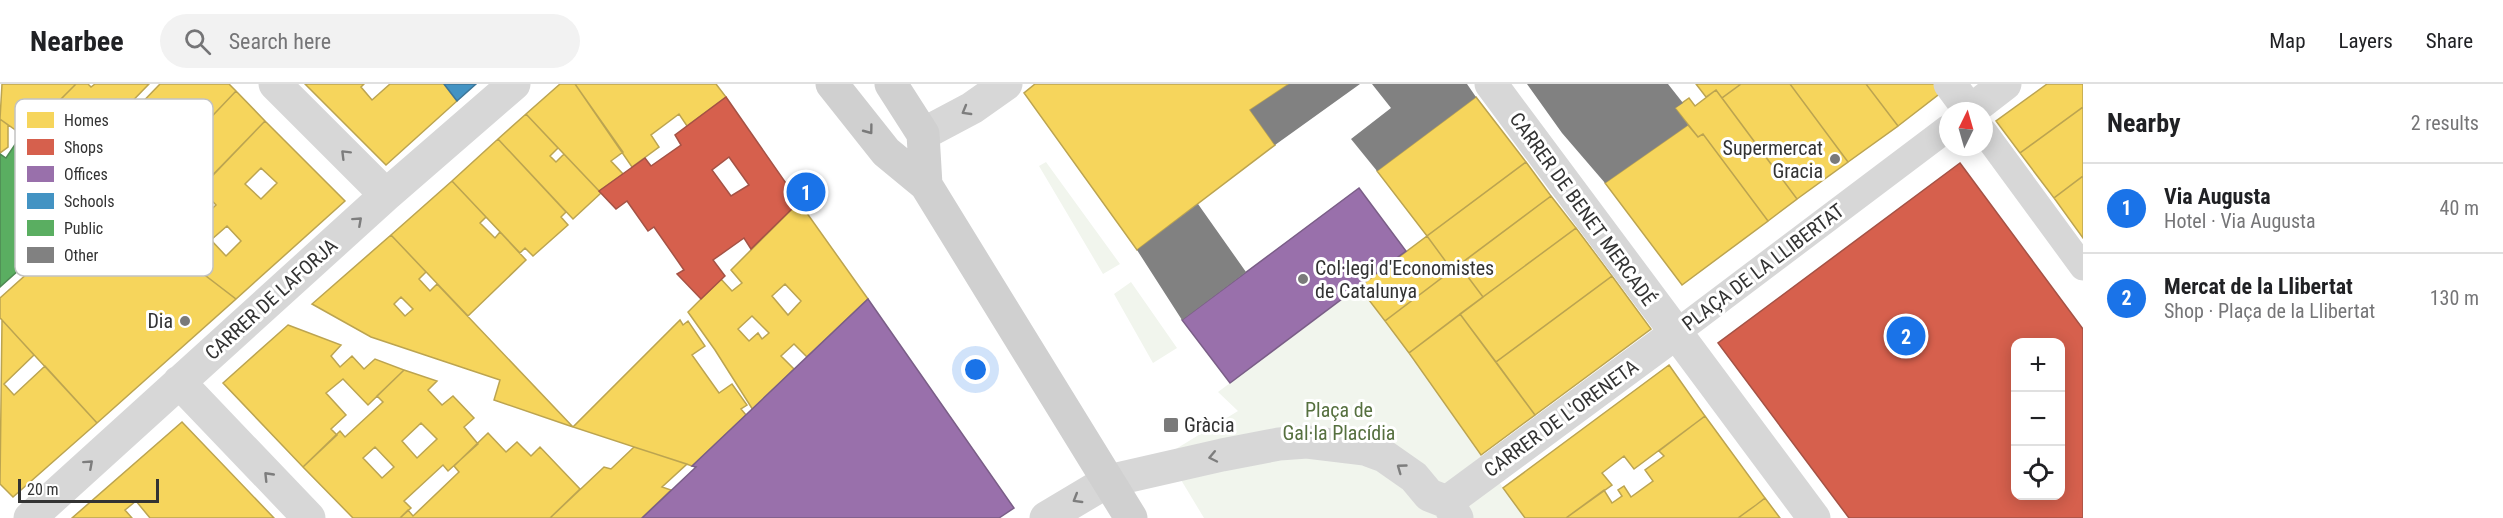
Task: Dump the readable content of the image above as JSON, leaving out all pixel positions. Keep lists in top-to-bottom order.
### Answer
{
  "streets": {
    "street": [
      "CARRER DE BENET MERCADÉ",
      "PLAÇA DE LA LLIBERTAT",
      "CARRER DE LAFORJA",
      "CARRER DE L'ORENETA"
    ]
  },
  "crossings": [
    ["CARRER DE BENET MERCADÉ", "PLAÇA DE LA LLIBERTAT"],
    ["CARRER DE BENET MERCADÉ", "CARRER DE L'ORENETA"],
    ["PLAÇA DE LA LLIBERTAT", "CARRER DE L'ORENETA"]
  ],
  "one_way": ["CARRER DE LAFORJA"],
  "parks": ["Plaça de Gal·la Placídia"],
  "places": {
    "other": ["Supermercat Gracia", "Col·legi d'Economistes de Catalunya", "Dia"],
    "transit": ["Gràcia"]
  },
  "legend": [
    "Homes",
    "Shops",
    "Offices",
    "Schools",
    "Public",
    "Other"
  ],
  "scale_bar": "20 m",
  "north": "top",
  "page": {
    "header": "Nearbee",
    "search": "Search here",
    "nav": ["Map", "Layers", "Share"],
    "heading": ["Nearby", "2 results"],
    "list": [
      {
        "mark": "1",
        "name": "Via Augusta",
        "note": "Hotel · Via Augusta",
        "value": "40 m"
      },
      {
        "mark": "2",
        "name": "Mercat de la Llibertat",
        "note": "Shop · Plaça de la Llibertat",
        "value": "130 m"
      }
    ],
    "pins": ["1", "2"],
    "map_buttons": ["+", "−"],
    "scale": "20 m"
  }
}
